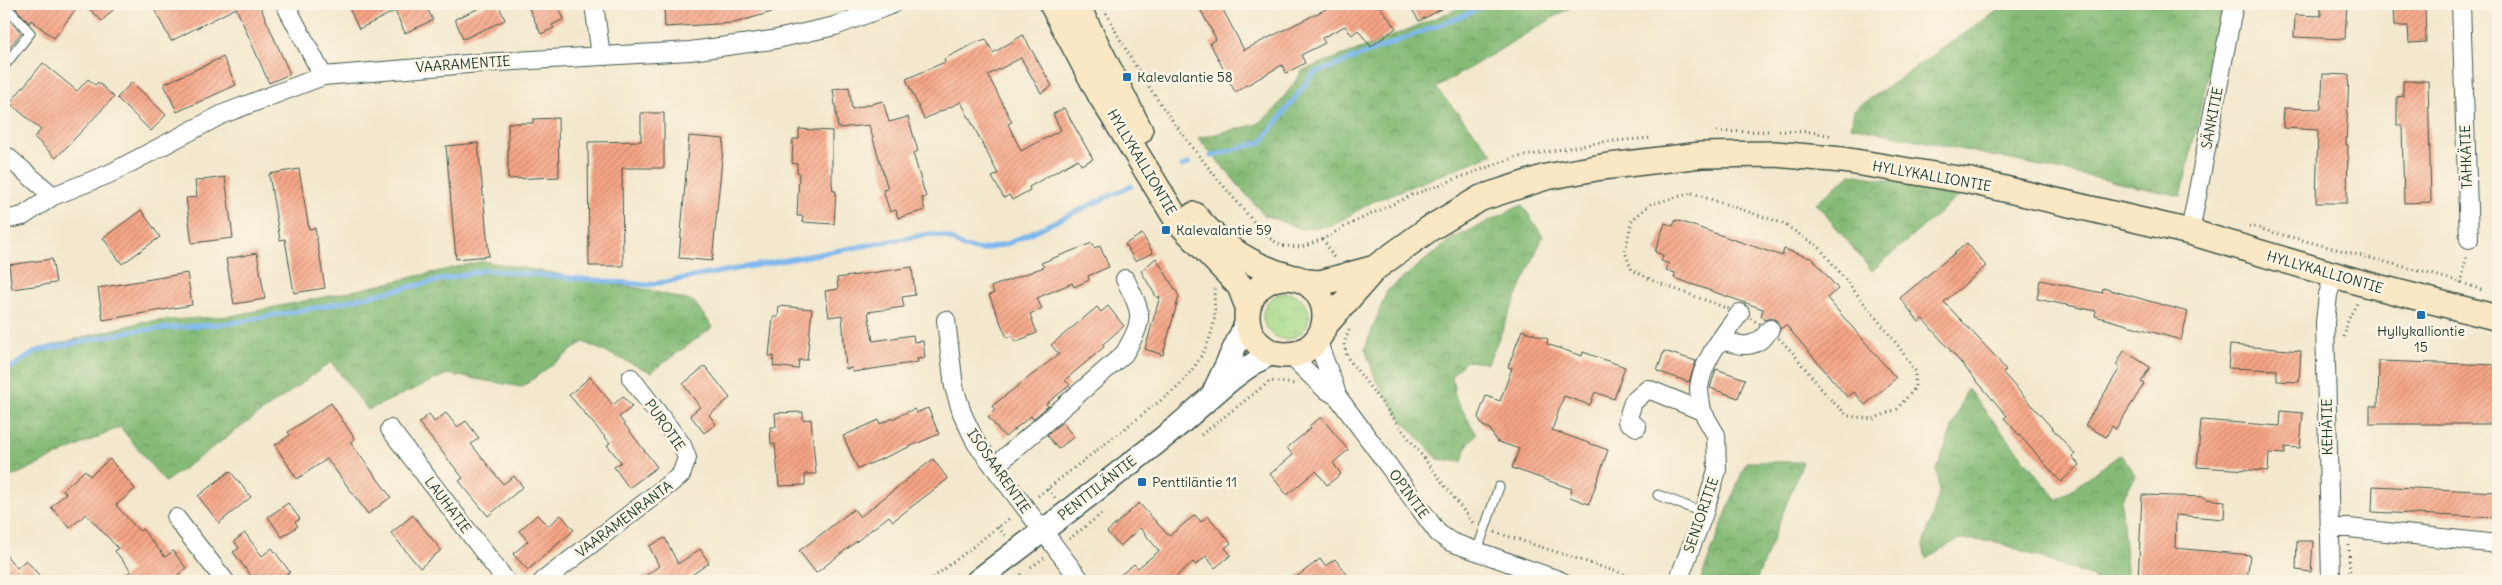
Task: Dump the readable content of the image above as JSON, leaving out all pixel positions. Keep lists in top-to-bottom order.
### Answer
{
  "streets": {
    "main road": ["HYLLYKALLIONTIE"],
    "street": [
      "VAARAMENTIE",
      "SÄNKITIE",
      "TÄHKÄTIE",
      "PUROTIE",
      "KEHÄTIE",
      "ISOSAARENTIE",
      "PENTTILÄNTIE",
      "OPINTIE",
      "LAUHATIE",
      "SENIORITIE",
      "VAARAMENRANTA"
    ]
  },
  "crossings": [
    ["SÄNKITIE", "HYLLYKALLIONTIE"],
    ["HYLLYKALLIONTIE", "KEHÄTIE"],
    ["HYLLYKALLIONTIE", "PENTTILÄNTIE"],
    ["HYLLYKALLIONTIE", "OPINTIE"],
    ["PUROTIE", "VAARAMENRANTA"],
    ["ISOSAARENTIE", "PENTTILÄNTIE"],
    ["PENTTILÄNTIE", "OPINTIE"]
  ],
  "places": {
    "transit": [
      "Kalevalantie 58",
      "Kalevalantie 59",
      "Hyllykalliontie 15",
      "Penttiläntie 11"
    ]
  }
}
